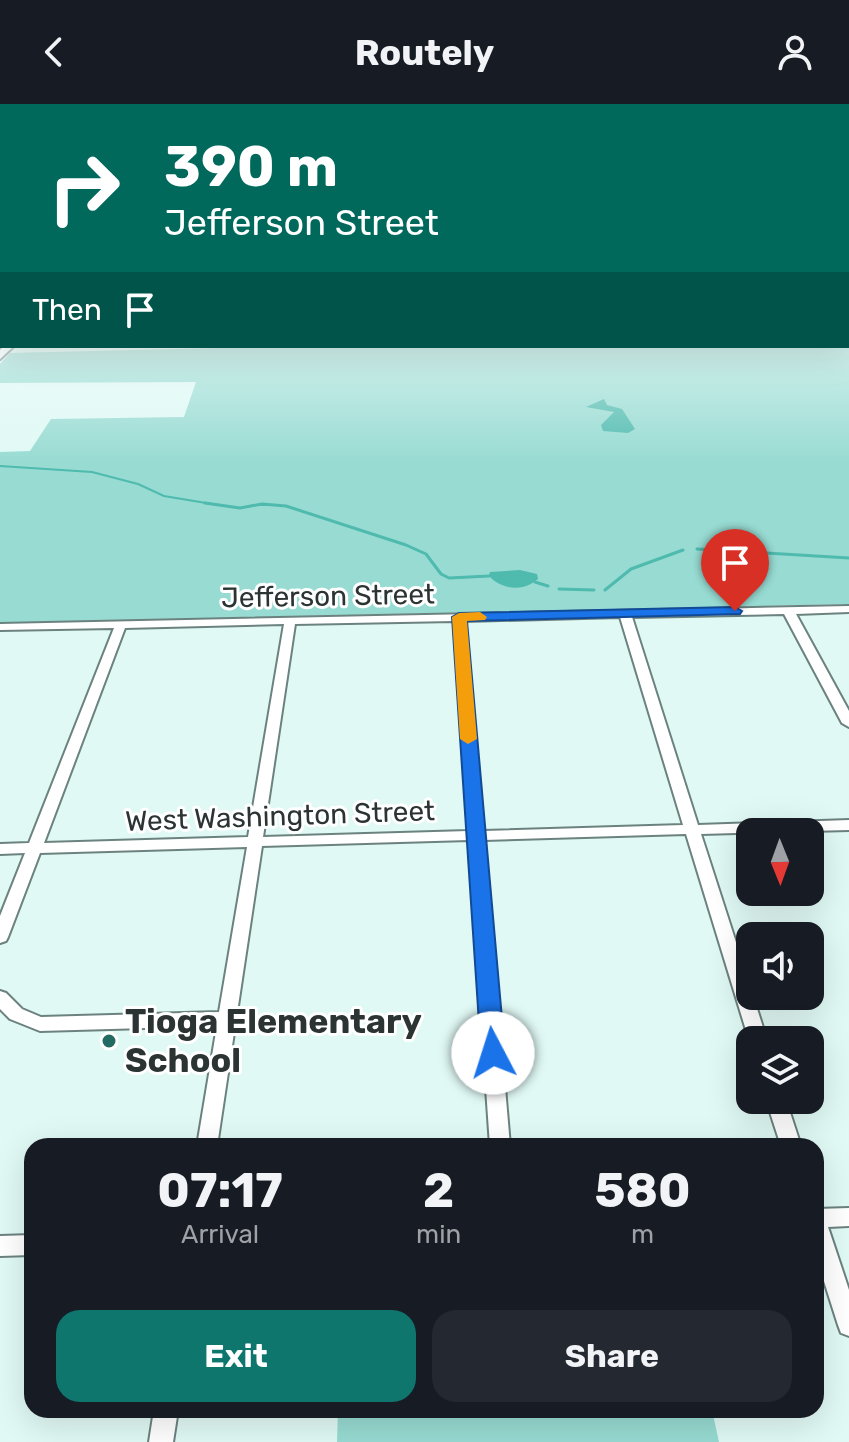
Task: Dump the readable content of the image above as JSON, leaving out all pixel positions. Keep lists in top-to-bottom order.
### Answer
{
  "streets": {
    "street": ["Jefferson Street", "West Washington Street"]
  },
  "places": ["Tioga Elementary School"],
  "north": "bottom",
  "page": {
    "header": "Routely",
    "turn": ["390 m", "Jefferson Street"],
    "then": "Then",
    "eta": [
      "07:17",
      "Arrival",
      "2",
      "min",
      "580",
      "m"
    ],
    "buttons": ["Exit", "Share"]
  }
}
